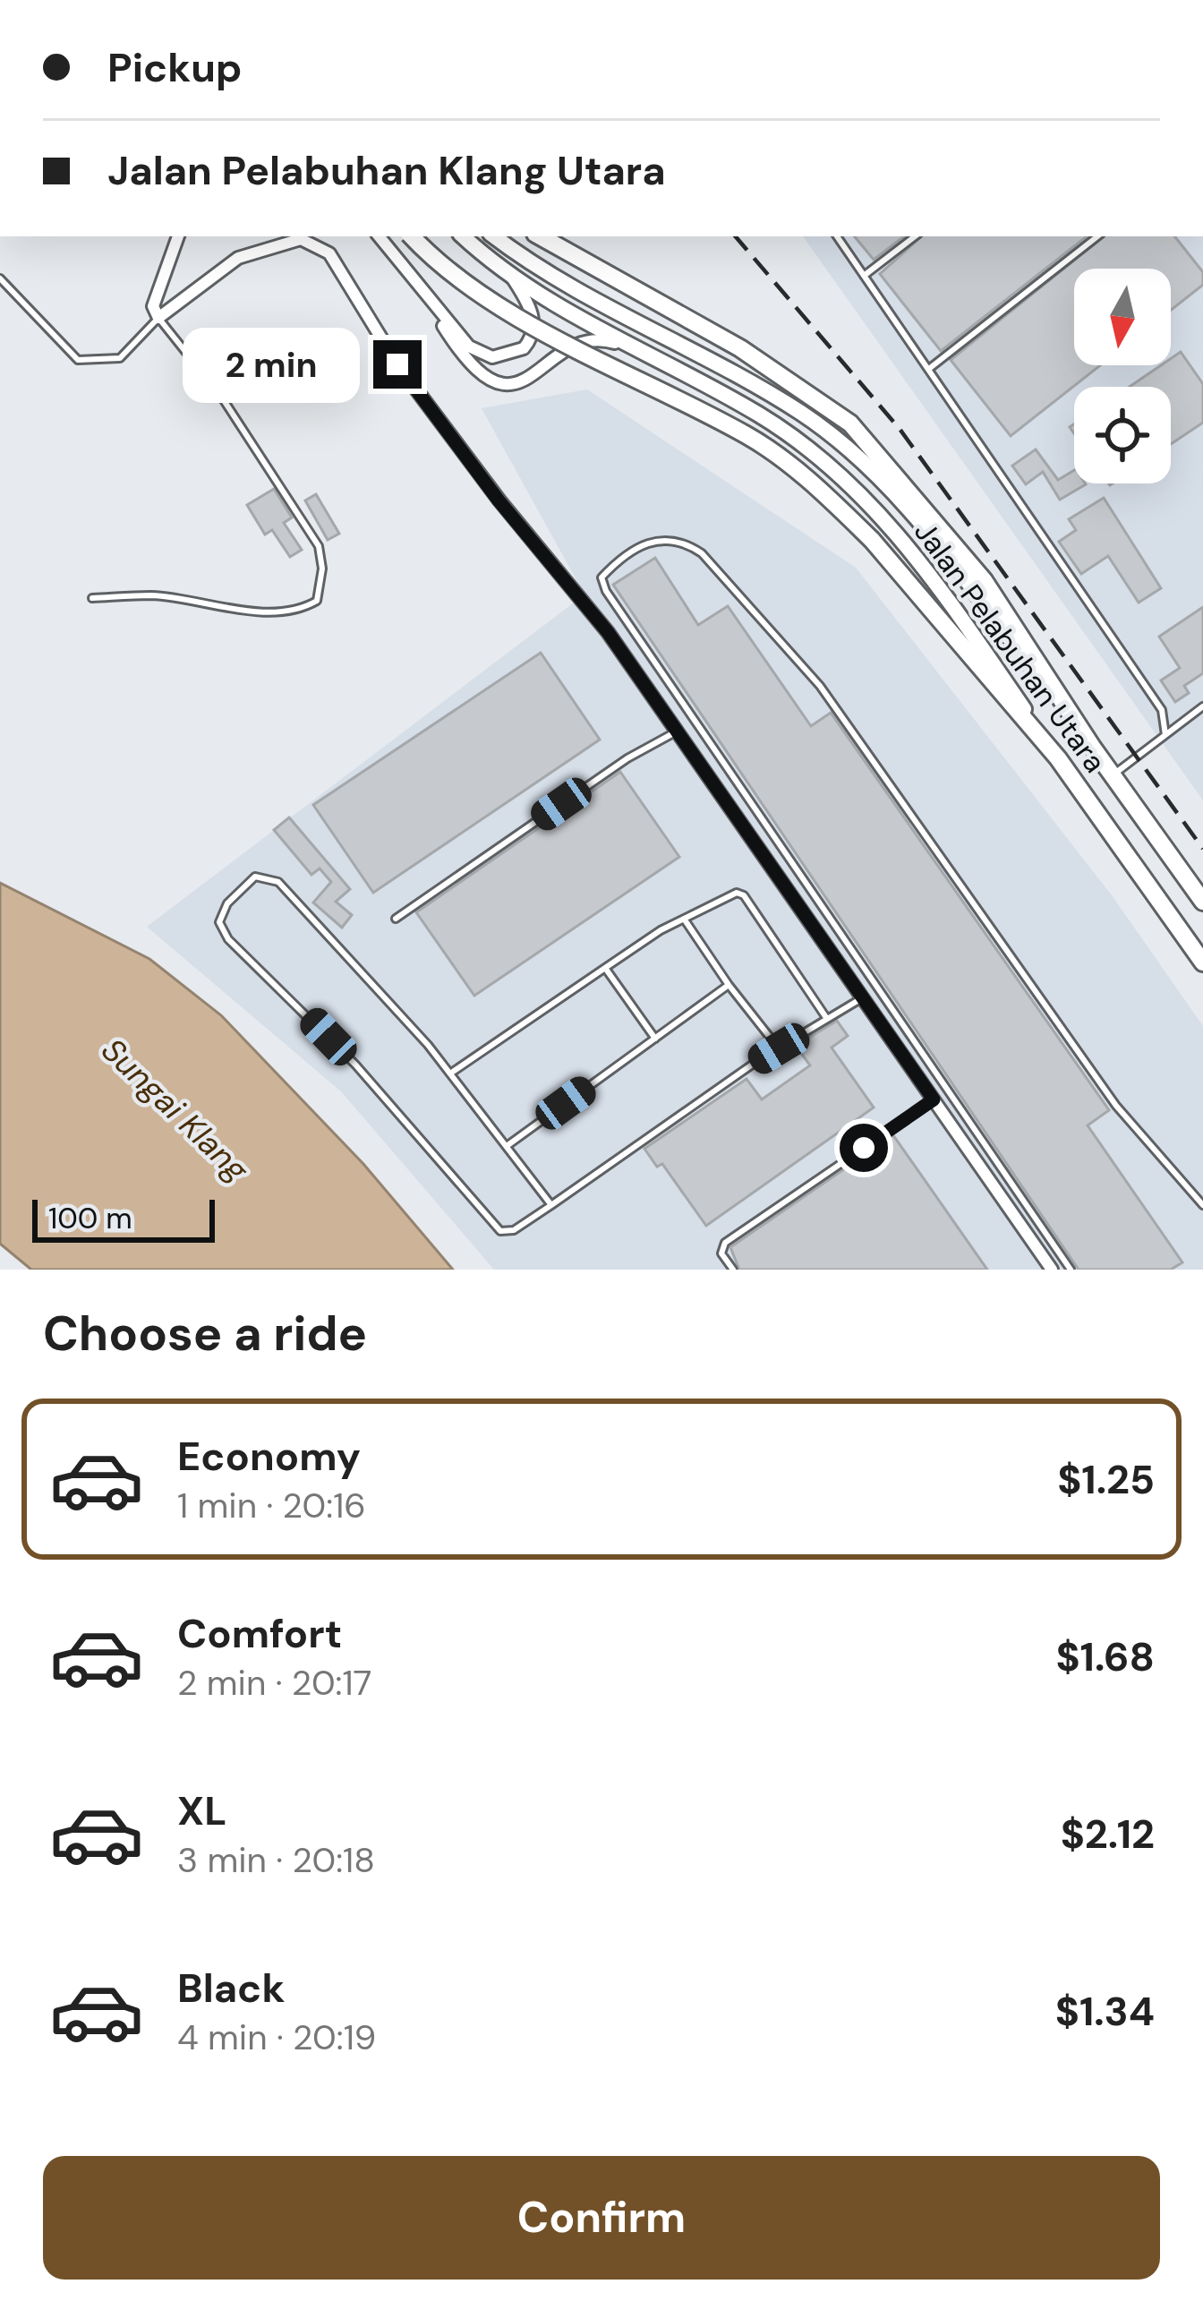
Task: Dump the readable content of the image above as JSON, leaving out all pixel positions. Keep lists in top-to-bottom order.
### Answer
{
  "streets": {
    "main road": ["Jalan Pelabuhan Utara"]
  },
  "water": ["Sungai Klang"],
  "scale_bar": "100 m",
  "north": "bottom",
  "page": {
    "banner": ["Pickup", "Jalan Pelabuhan Klang Utara"],
    "bubble": "2 min",
    "scale": "100 m",
    "heading": "Choose a ride",
    "list": [
      {
        "name": "Economy",
        "note": "1 min · 20:16",
        "value": "$1.25"
      },
      {
        "name": "Comfort",
        "note": "2 min · 20:17",
        "value": "$1.68"
      },
      {
        "name": "XL",
        "note": "3 min · 20:18",
        "value": "$2.12"
      },
      {
        "name": "Black",
        "note": "4 min · 20:19",
        "value": "$1.34"
      }
    ],
    "buttons": "Confirm"
  }
}
